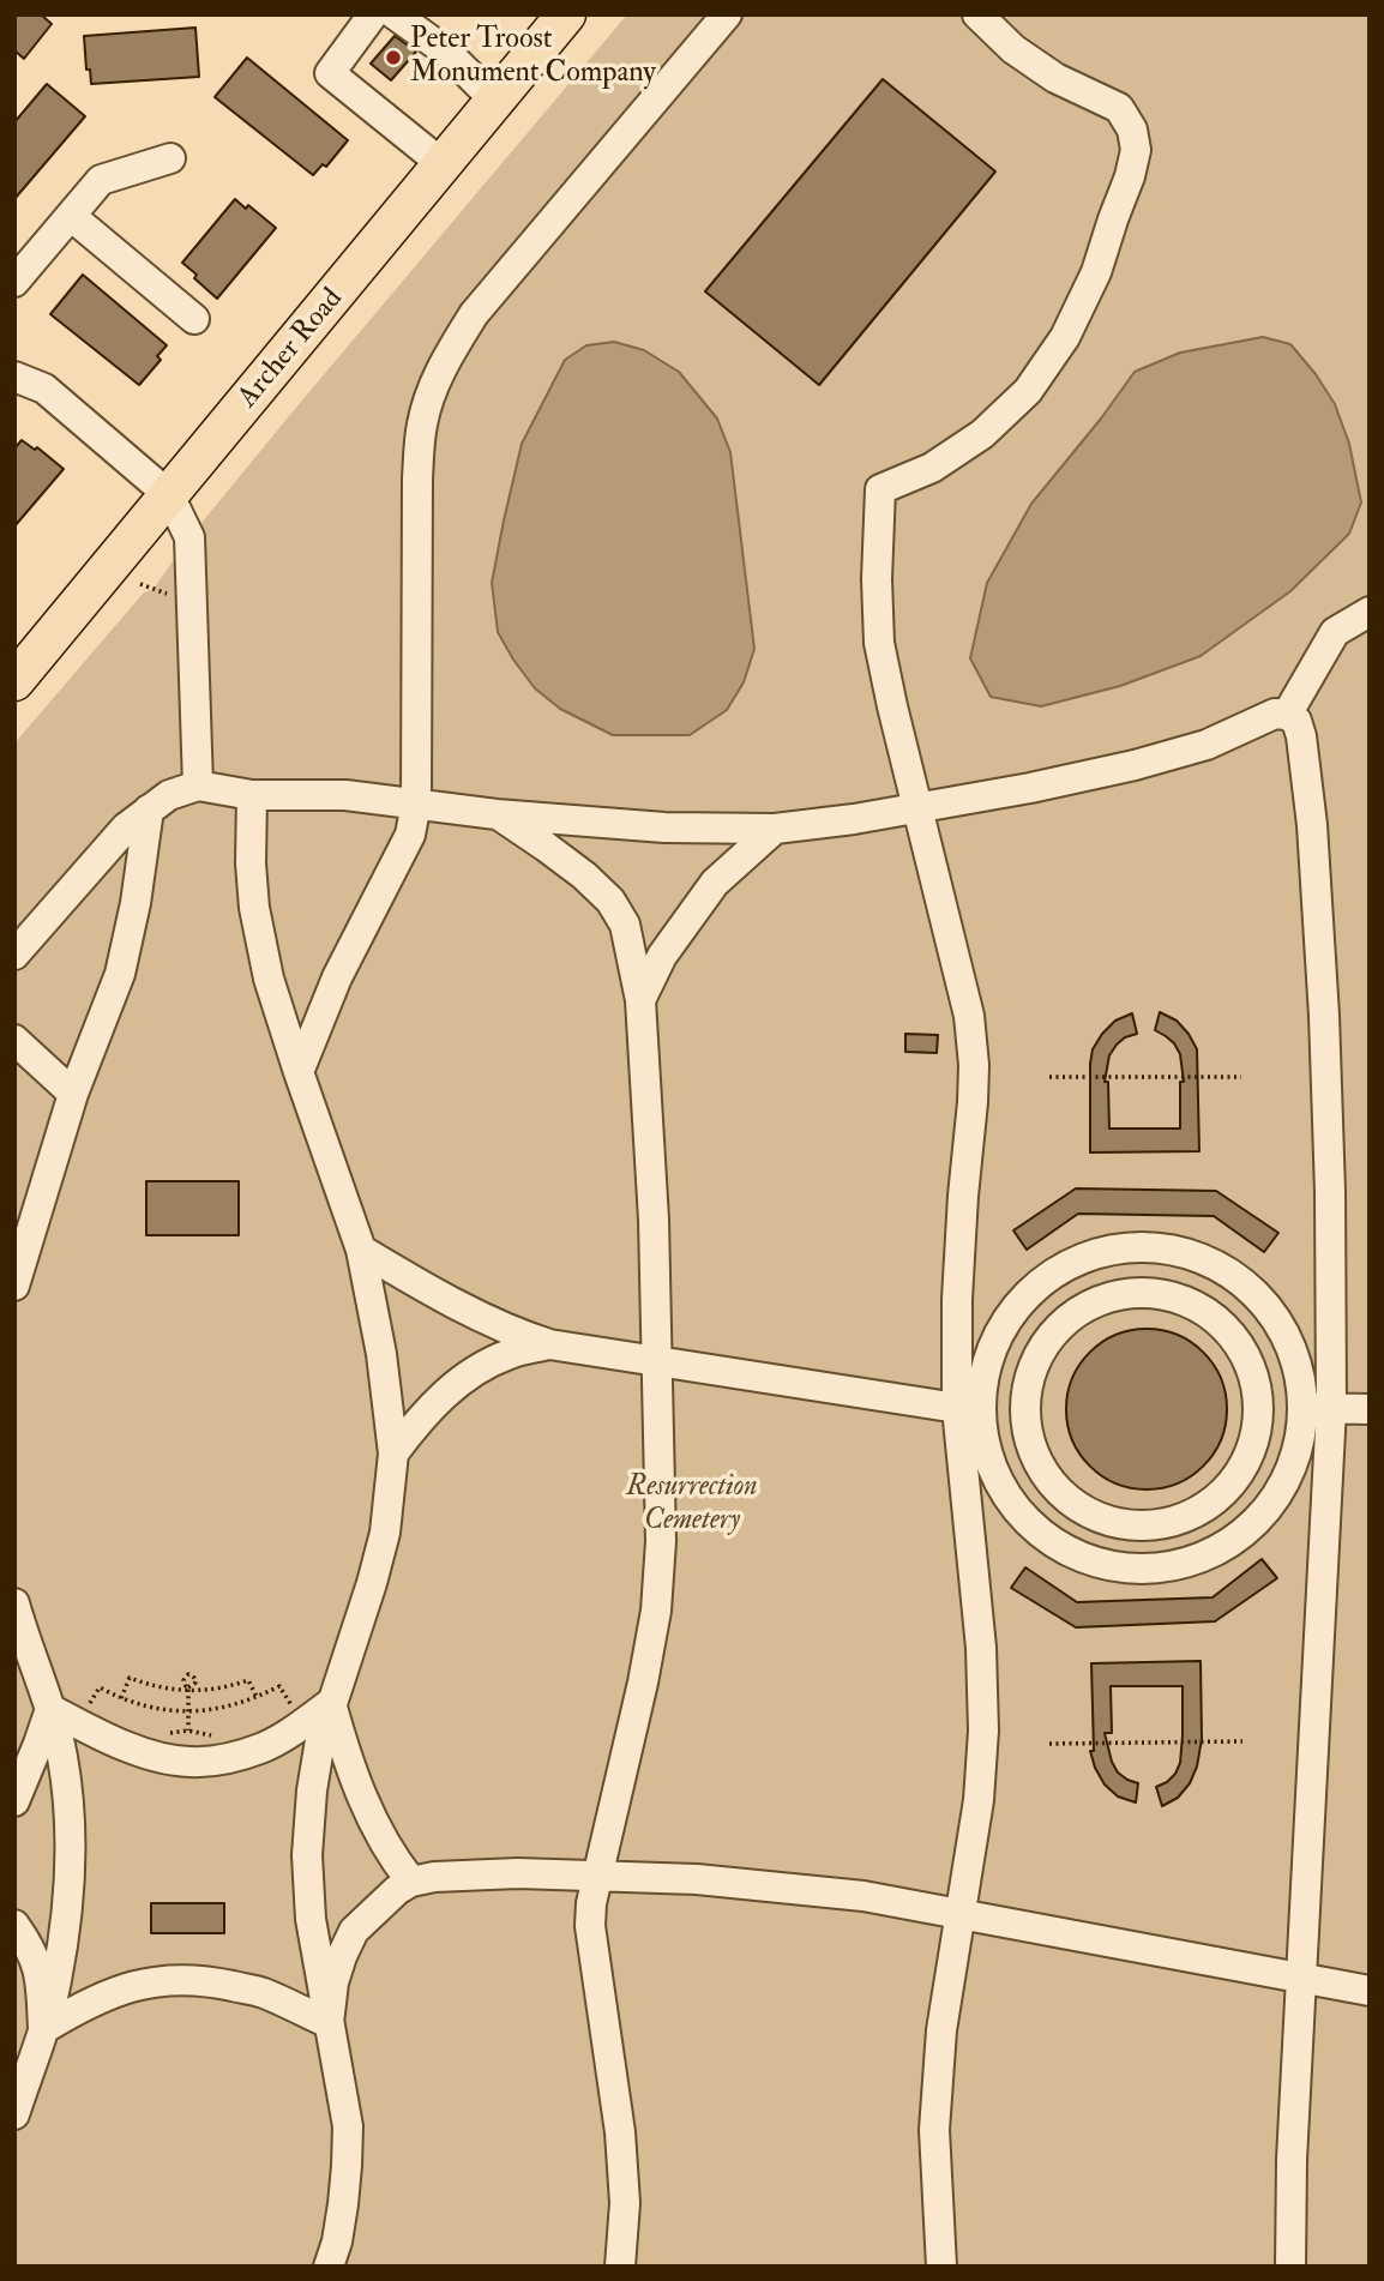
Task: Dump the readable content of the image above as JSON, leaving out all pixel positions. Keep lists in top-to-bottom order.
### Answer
{
  "streets": {
    "main road": ["Archer Road"]
  },
  "parks": ["Resurrection Cemetery"],
  "places": ["Peter Troost Monument Company"]
}
